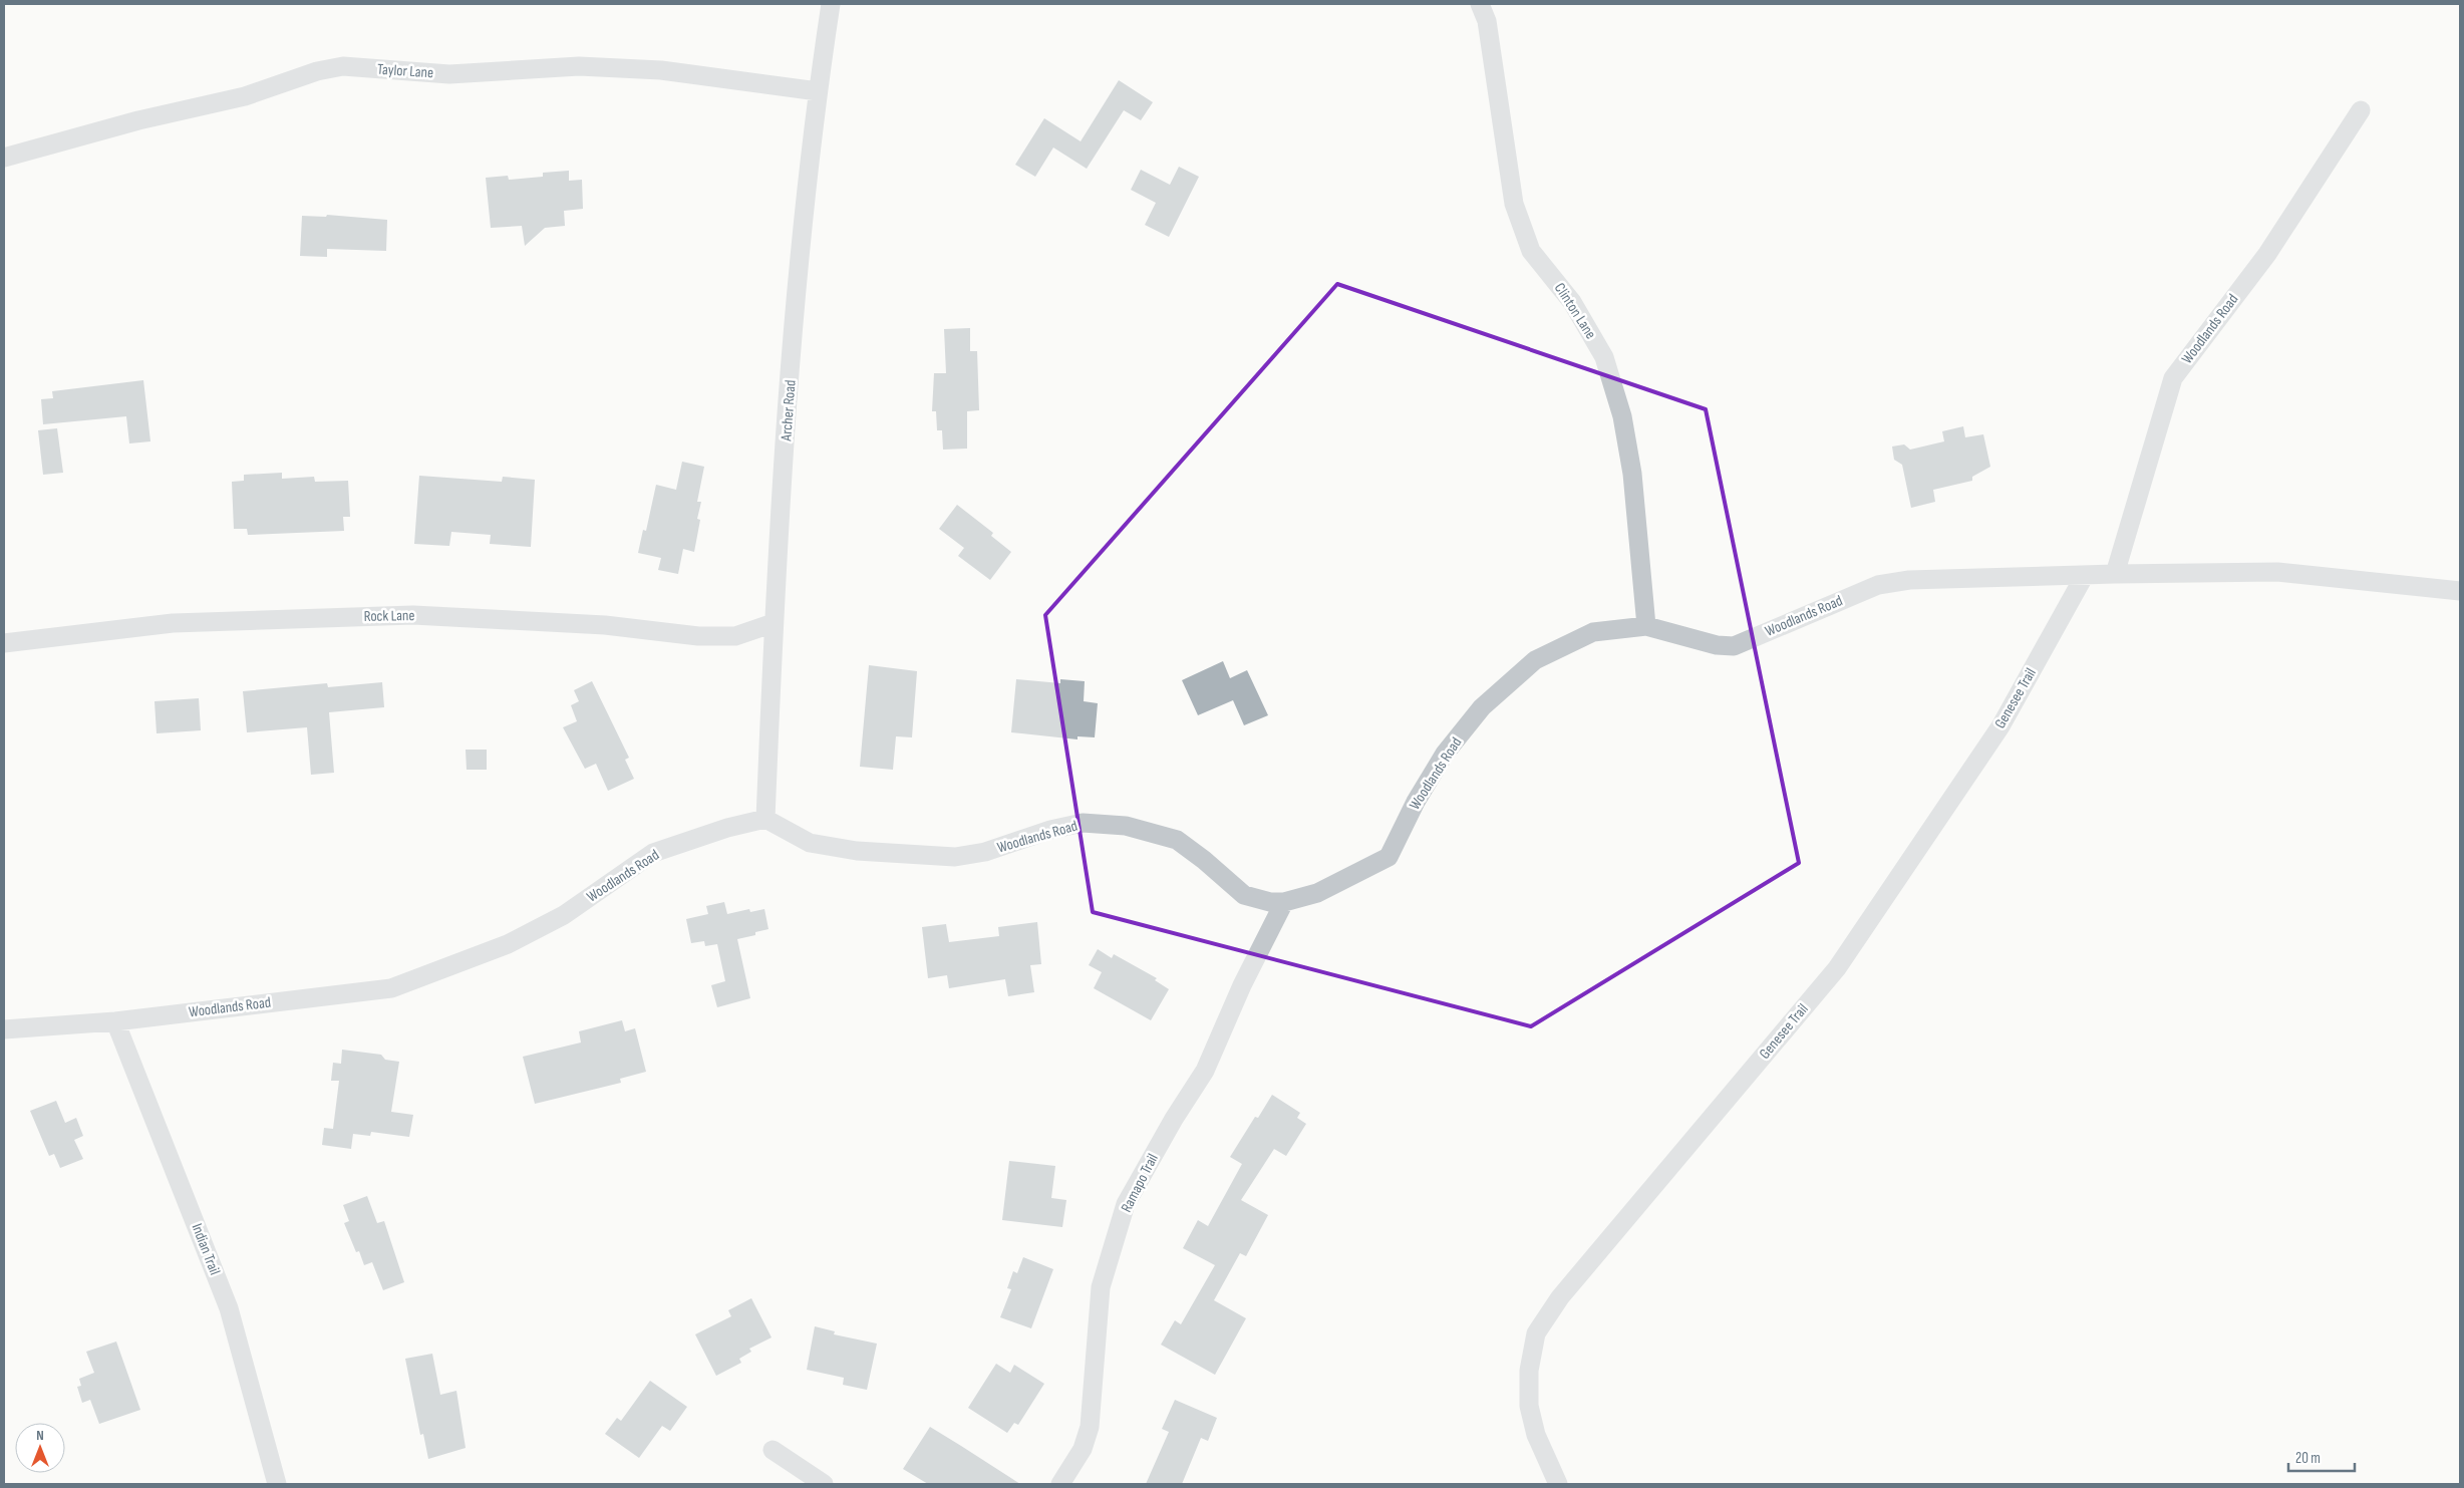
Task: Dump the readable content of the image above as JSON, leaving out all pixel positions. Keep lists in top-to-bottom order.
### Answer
{
  "streets": {
    "street": [
      "Taylor Lane",
      "Clinton Lane",
      "Woodlands Road",
      "Archer Road",
      "Rock Lane",
      "Genesee Trail",
      "Ramapo Trail",
      "Indian Trail"
    ]
  },
  "crossings": [
    ["Taylor Lane", "Archer Road"],
    ["Clinton Lane", "Woodlands Road"],
    ["Woodlands Road", "Archer Road"],
    ["Woodlands Road", "Genesee Trail"],
    ["Woodlands Road", "Ramapo Trail"],
    ["Woodlands Road", "Indian Trail"],
    ["Archer Road", "Rock Lane"]
  ],
  "scale_bar": "20 m",
  "north": "top"
}
